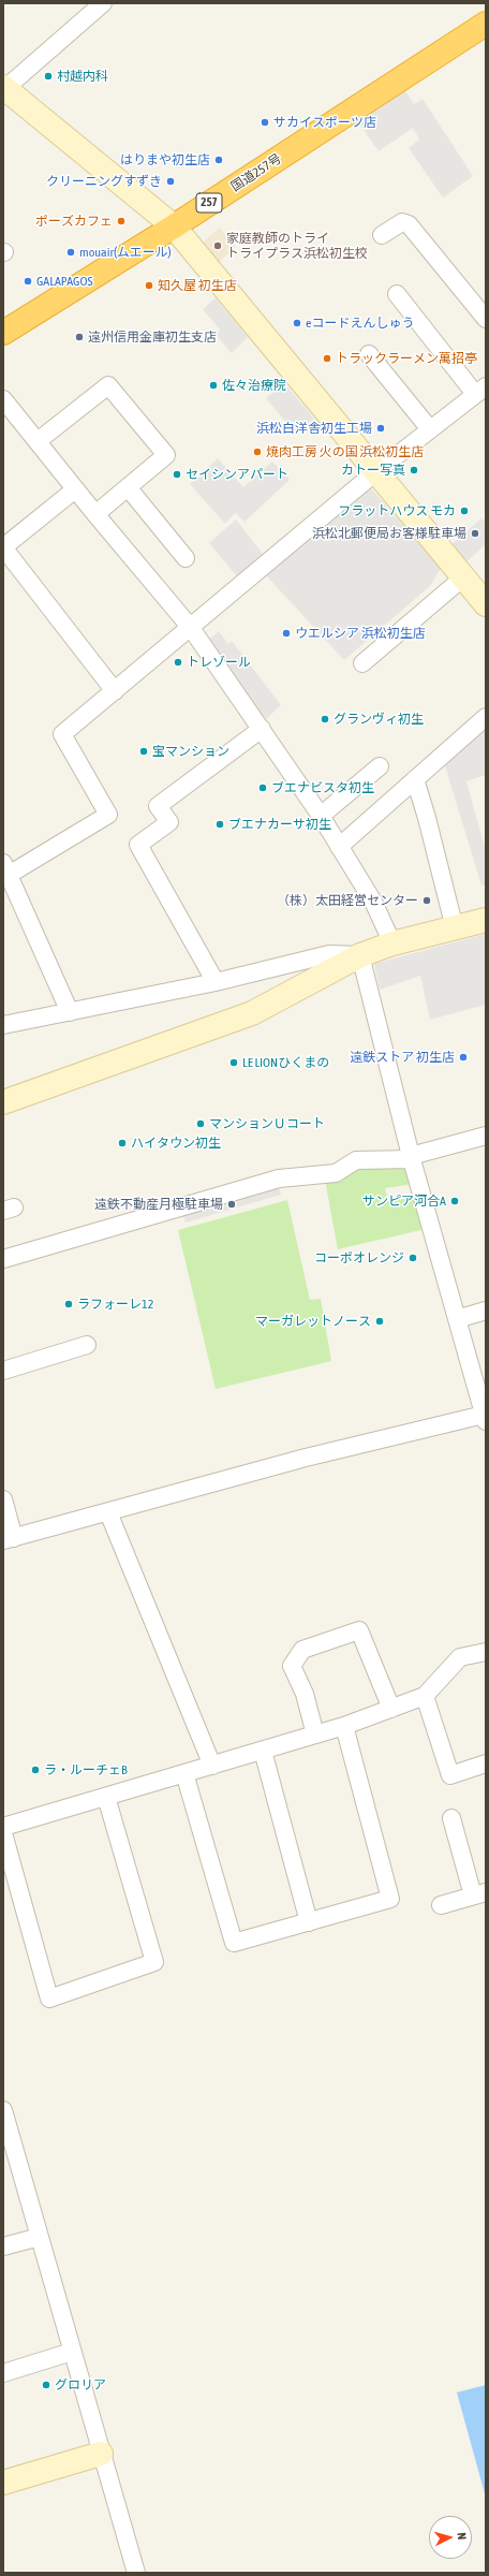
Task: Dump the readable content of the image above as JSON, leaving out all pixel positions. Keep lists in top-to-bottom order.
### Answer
{
  "streets": {
    "highway": ["国道257号", "257"]
  },
  "places": [
    "村越内科",
    "サカイスポーツ店",
    "はりまや初生店",
    "クリーニングすずき",
    "ポーズカフェ",
    "家庭教師のトライ トライプラス浜松初生校",
    "mouair(ムエール)",
    "GALAPAGOS",
    "知久屋 初生店",
    "eコードえんしゅう",
    "遠州信用金庫初生支店",
    "トラックラーメン萬招亭",
    "佐々治療院",
    "浜松白洋舎初生工場",
    "焼肉工房 火の国 浜松初生店",
    "カトー写真",
    "セイシンアパート",
    "フラットハウス モカ",
    "浜松北郵便局お客様駐車場",
    "ウエルシア 浜松初生店",
    "トレゾール",
    "グランヴィ初生",
    "宝マンション",
    "ブエナビスタ初生",
    "ブエナカーサ初生",
    "（株）太田経営センター",
    "遠鉄ストア 初生店",
    "LE LIONひくまの",
    "マンションＵコート",
    "ハイタウン初生",
    "サンピア河合A",
    "遠鉄不動産月極駐車場",
    "コーポオレンジ",
    "ラフォーレ12",
    "マーガレットノース",
    "ラ・ルーチェB",
    "グロリア"
  ],
  "north": "right"
}
